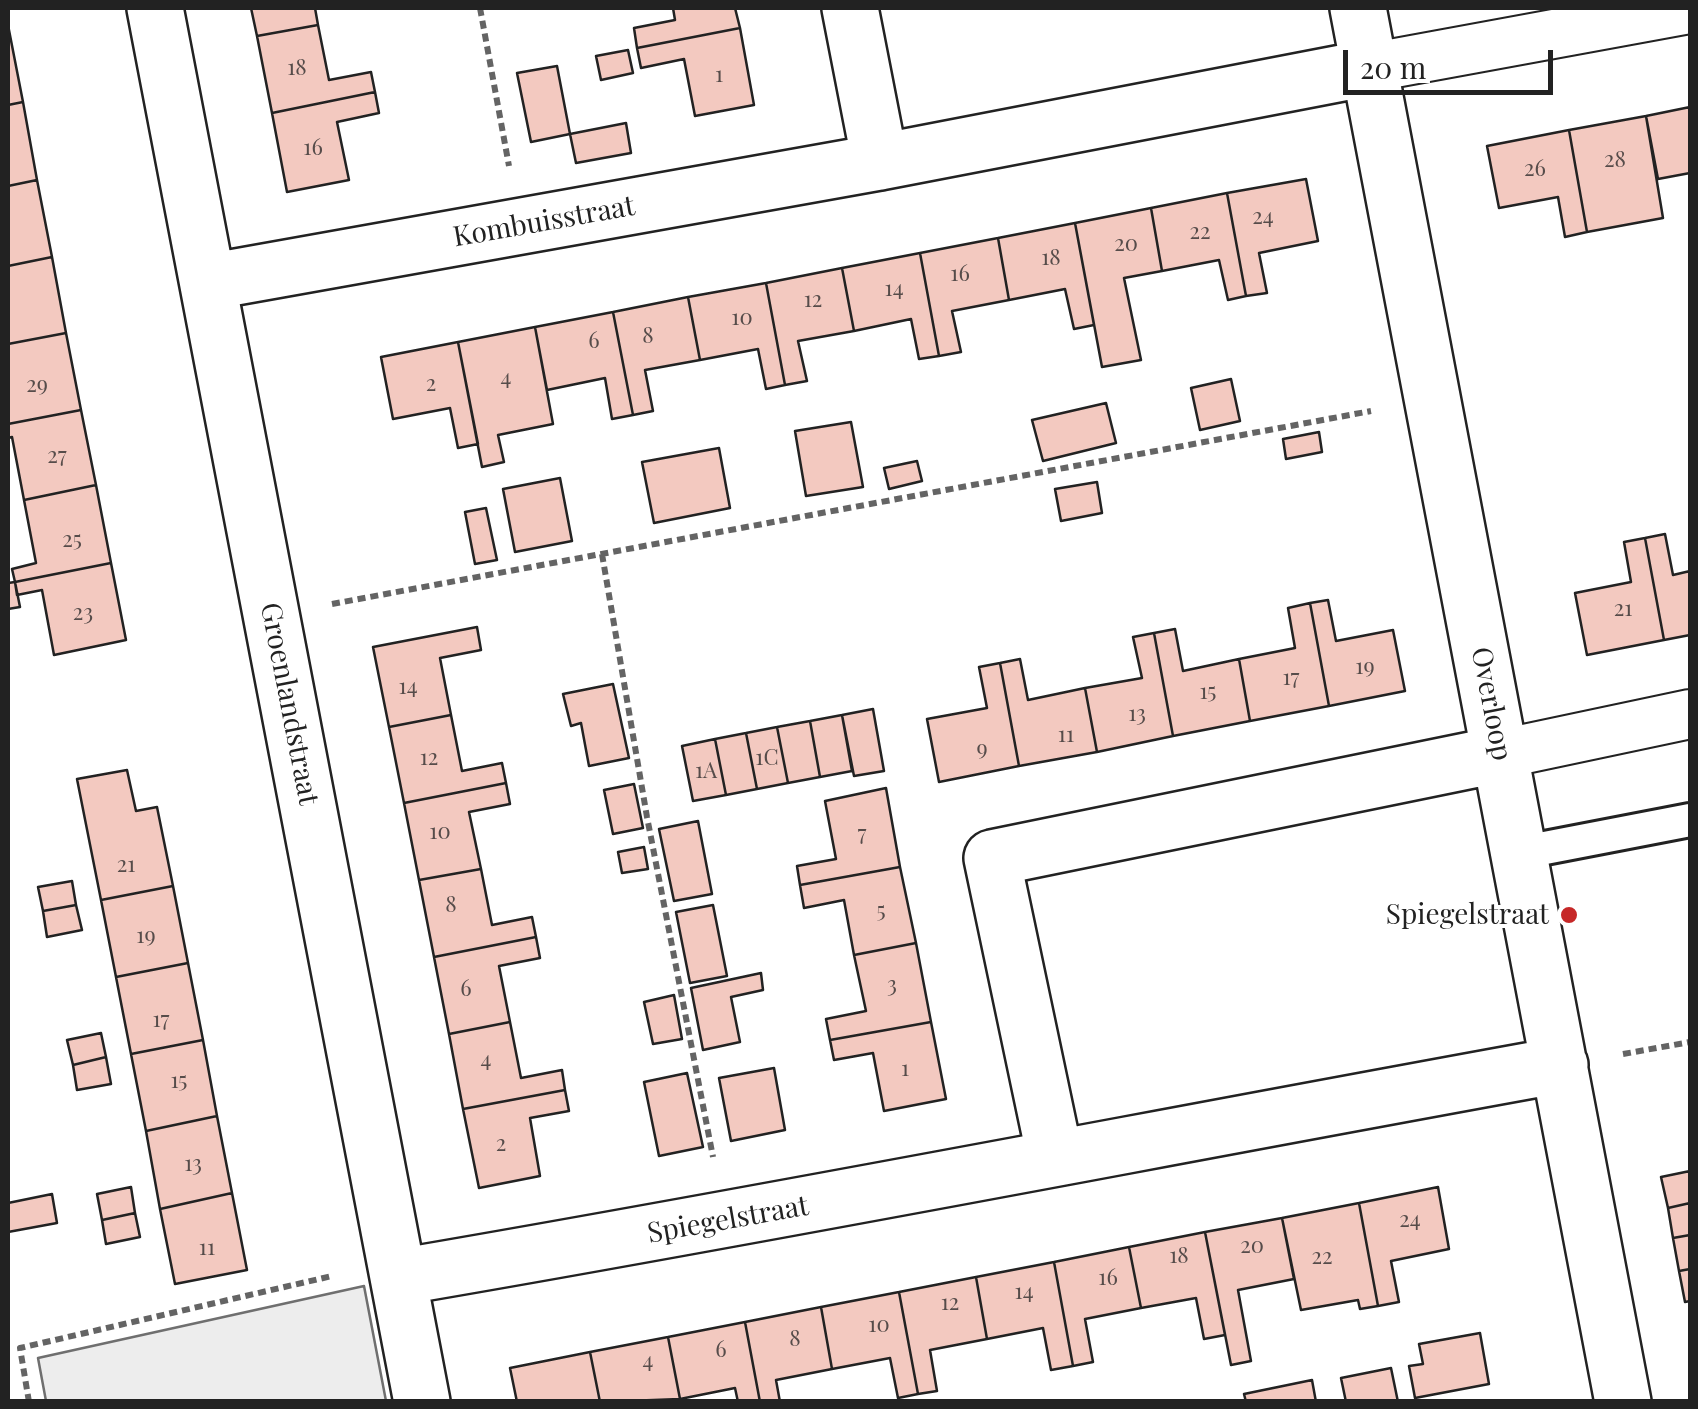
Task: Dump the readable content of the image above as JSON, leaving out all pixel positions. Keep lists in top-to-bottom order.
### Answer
{
  "streets": {
    "street": [
      "Kombuisstraat",
      "Groenlandstraat",
      "Overloop",
      "Spiegelstraat"
    ]
  },
  "crossings": [
    ["Kombuisstraat", "Groenlandstraat"],
    ["Kombuisstraat", "Overloop"],
    ["Groenlandstraat", "Spiegelstraat"],
    ["Overloop", "Spiegelstraat"]
  ],
  "places": ["Spiegelstraat"],
  "house_numbers": [
    "18",
    "1",
    "16",
    "28",
    "26",
    "24",
    "22",
    "20",
    "18",
    "16",
    "14",
    "12",
    "10",
    "8",
    "6",
    "4",
    "2",
    "29",
    "27",
    "25",
    "21",
    "23",
    "19",
    "17",
    "14",
    "15",
    "13",
    "11",
    "9",
    "12",
    "1C",
    "1A",
    "10",
    "7",
    "21",
    "8",
    "5",
    "19",
    "3",
    "6",
    "17",
    "4",
    "1",
    "15",
    "2",
    "13",
    "24",
    "20",
    "11",
    "18",
    "22",
    "16",
    "14",
    "12",
    "10",
    "8",
    "6",
    "4"
  ],
  "scale_bar": "20 m"
}
